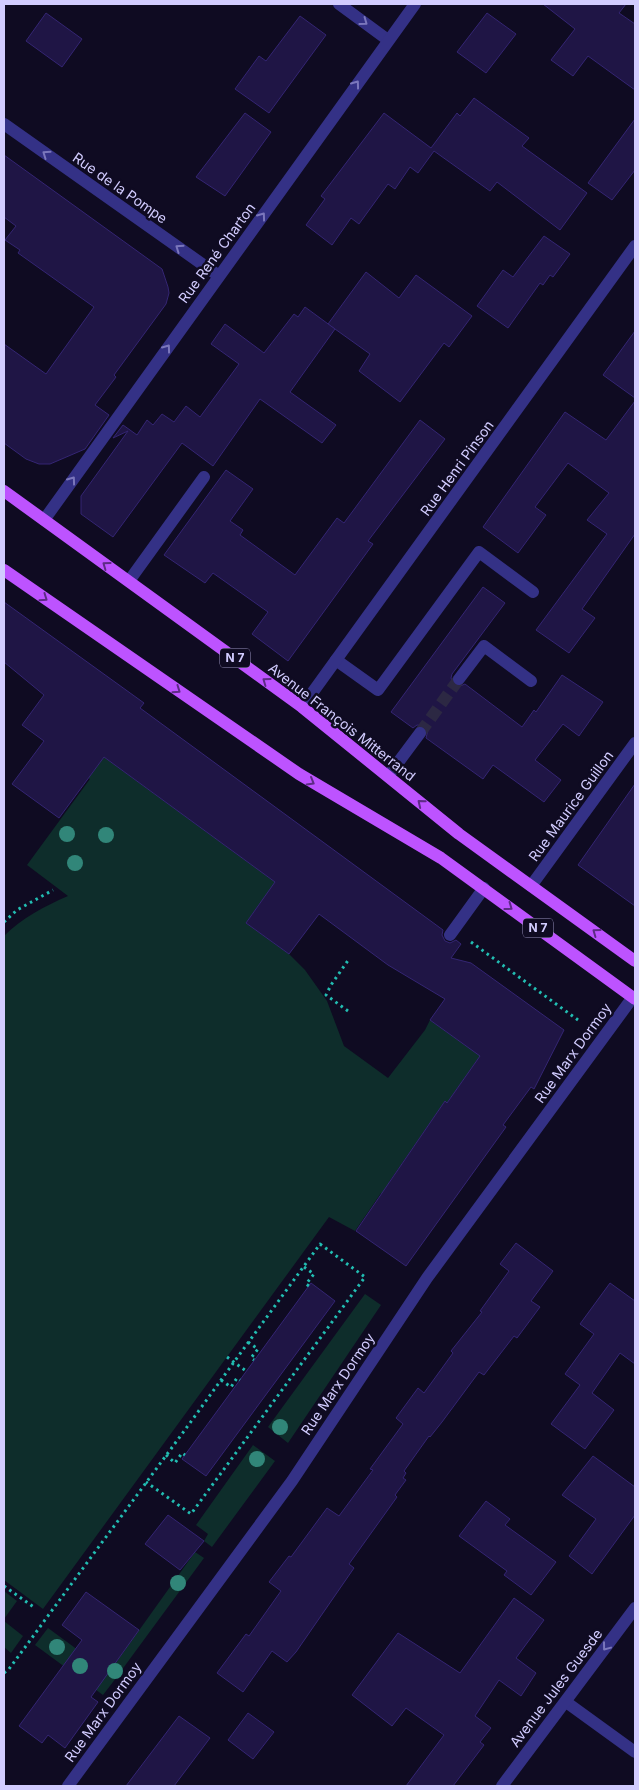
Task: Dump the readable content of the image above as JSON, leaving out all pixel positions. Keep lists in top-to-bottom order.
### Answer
{
  "streets": {
    "main road": ["N 7", "Avenue François Mitterrand"],
    "street": [
      "Rue de la Pompe",
      "Rue René Charton",
      "Rue Henri Pinson",
      "Rue Maurice Guillon",
      "Rue Marx Dormoy",
      "Avenue Jules Guesde"
    ]
  },
  "crossings": [
    ["Rue de la Pompe", "Rue René Charton"],
    ["Rue René Charton", "Avenue François Mitterrand"],
    ["Rue Henri Pinson", "Avenue François Mitterrand"],
    ["N 7", "Rue Marx Dormoy"],
    ["Avenue François Mitterrand", "Rue Maurice Guillon"]
  ],
  "one_way": ["Rue de la Pompe", "Rue René Charton", "Avenue Jules Guesde"]
}
